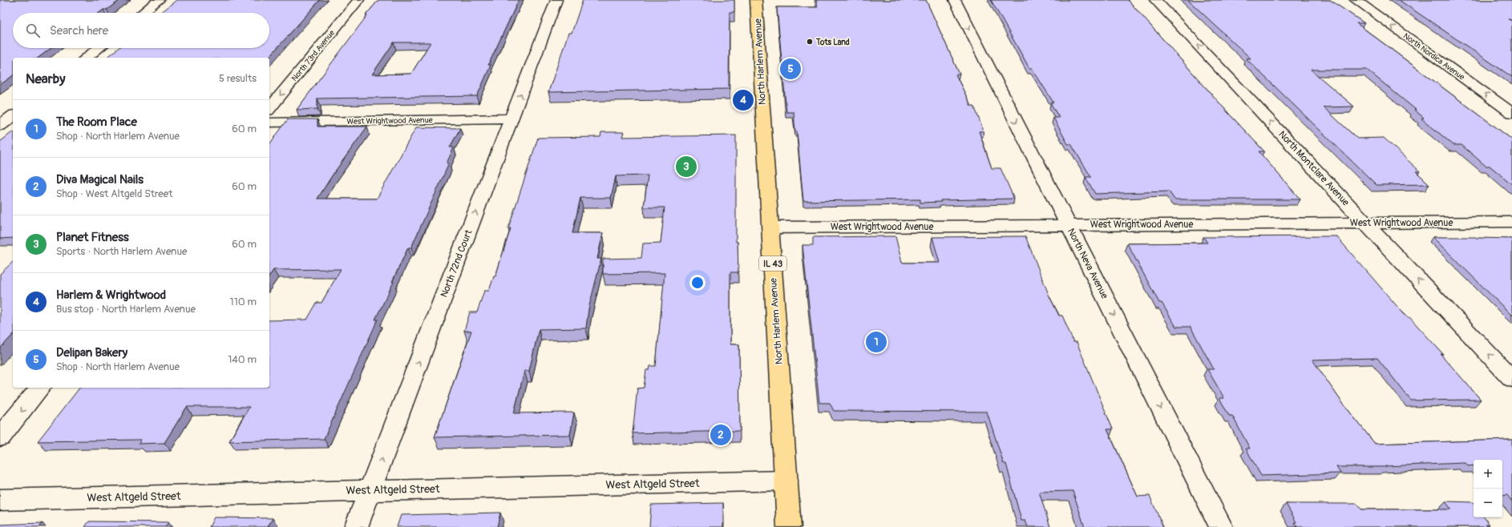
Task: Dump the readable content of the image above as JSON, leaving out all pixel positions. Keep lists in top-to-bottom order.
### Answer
{
  "streets": {
    "main road": ["North Harlem Avenue", "IL 43"],
    "street": [
      "North 73rd Avenue",
      "North Nordica Avenue",
      "West Wrightwood Avenue",
      "North Montclare Avenue",
      "North 72nd Court",
      "North Neva Avenue",
      "West Altgeld Street"
    ]
  },
  "crossings": [
    ["North Harlem Avenue", "West Wrightwood Avenue"],
    ["North Harlem Avenue", "West Altgeld Street"],
    ["West Wrightwood Avenue", "North Montclare Avenue"],
    ["West Wrightwood Avenue", "North 72nd Court"],
    ["West Wrightwood Avenue", "North Neva Avenue"],
    ["North 72nd Court", "West Altgeld Street"]
  ],
  "one_way": [
    "North 73rd Avenue",
    "North Nordica Avenue",
    "North Montclare Avenue",
    "North 72nd Court",
    "North Neva Avenue"
  ],
  "places": ["Tots Land"],
  "page": {
    "search": "Search here",
    "pins": [
      "5",
      "4",
      "3",
      "1",
      "2"
    ],
    "heading": ["Nearby", "5 results"],
    "list": [
      {
        "mark": "1",
        "name": "The Room Place",
        "note": "Shop · North Harlem Avenue",
        "value": "60 m"
      },
      {
        "mark": "2",
        "name": "Diva Magical Nails",
        "note": "Shop · West Altgeld Street",
        "value": "60 m"
      },
      {
        "mark": "3",
        "name": "Planet Fitness",
        "note": "Sports · North Harlem Avenue",
        "value": "60 m"
      },
      {
        "mark": "4",
        "name": "Harlem & Wrightwood",
        "note": "Bus stop · North Harlem Avenue",
        "value": "110 m"
      },
      {
        "mark": "5",
        "name": "Delipan Bakery",
        "note": "Shop · North Harlem Avenue",
        "value": "140 m"
      }
    ],
    "map_buttons": ["+", "−"]
  }
}
